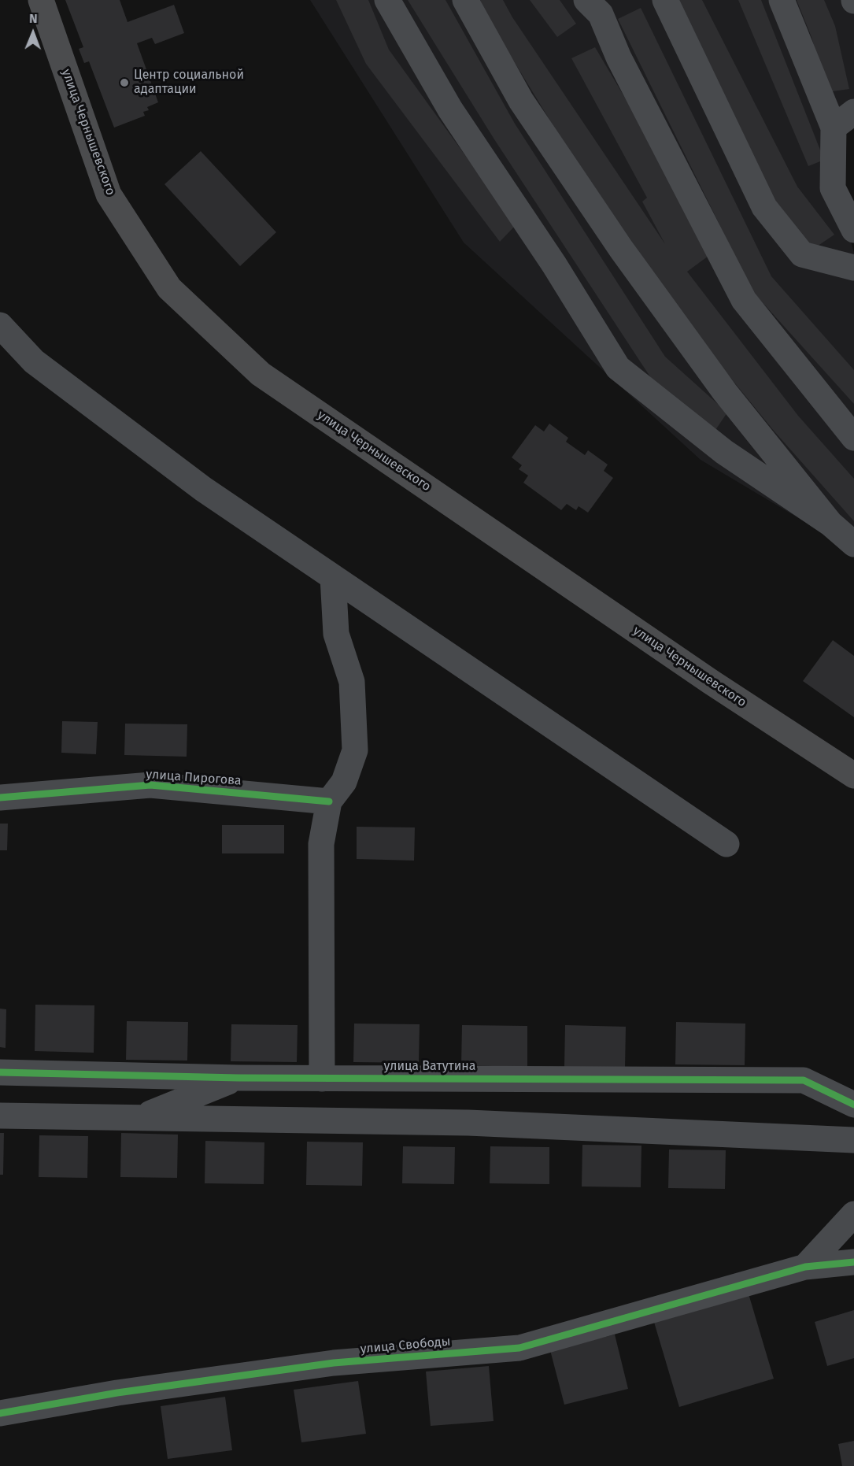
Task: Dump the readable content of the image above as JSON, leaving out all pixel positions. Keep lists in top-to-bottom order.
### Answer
{
  "streets": {
    "main road": ["улица Чернышевского"],
    "street": ["улица Пирогова", "улица Ватутина", "улица Свободы"]
  },
  "places": ["Центр социальной адаптации"],
  "north": "top"
}
